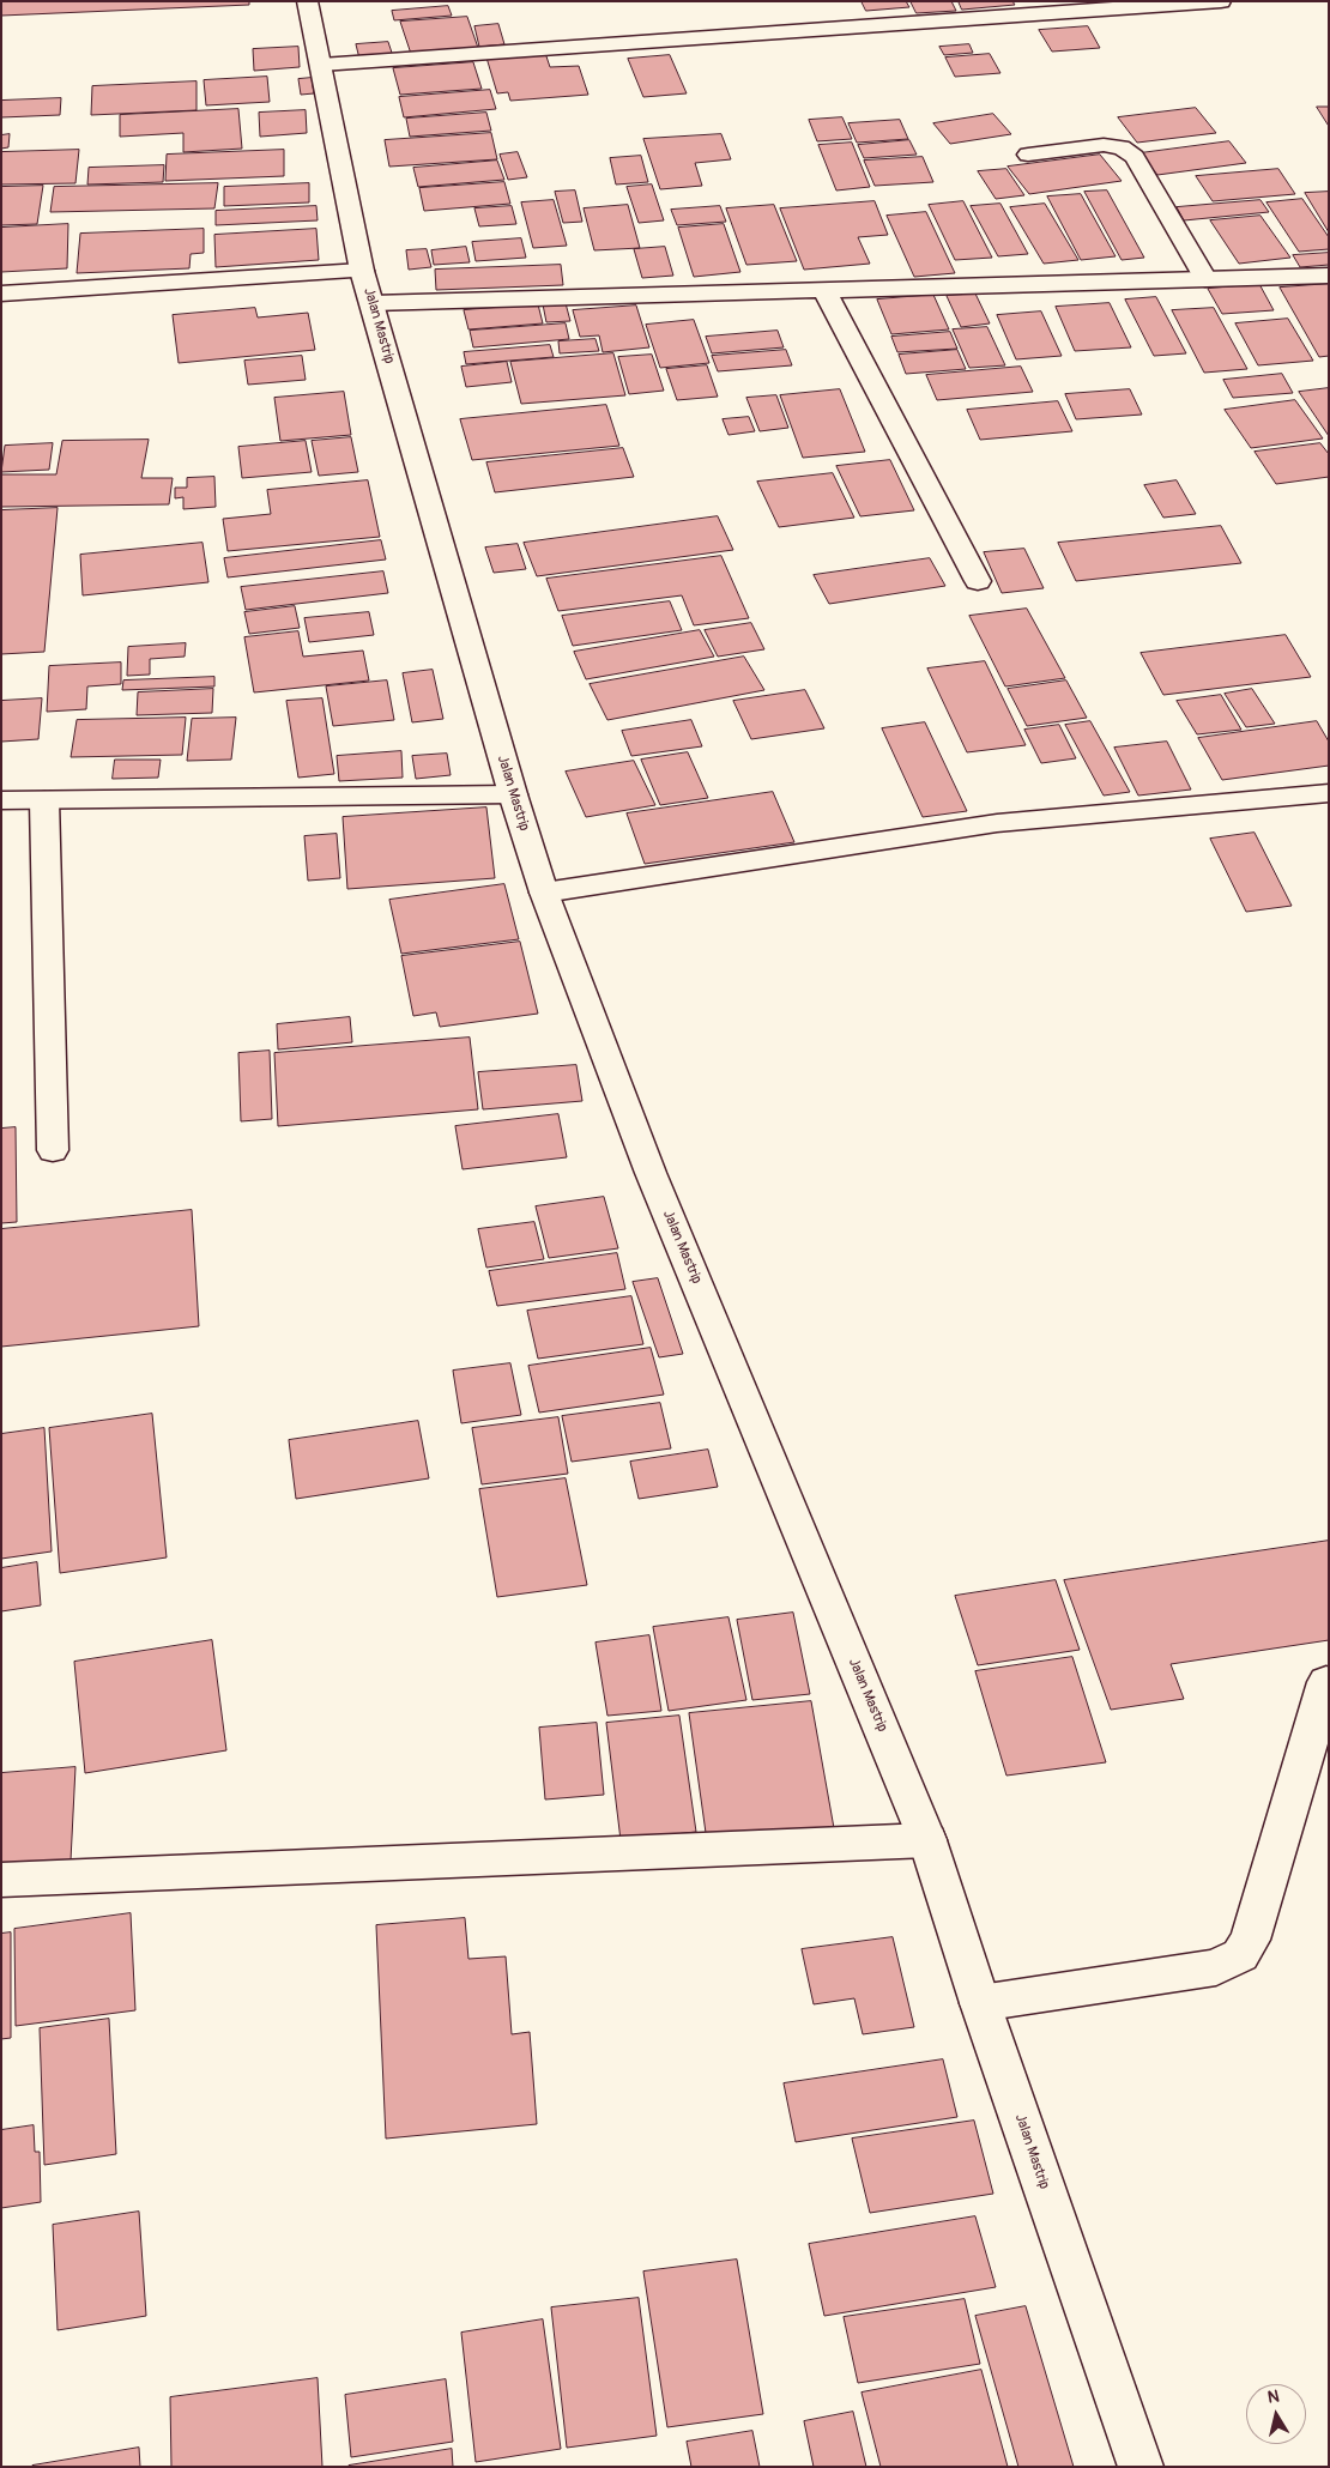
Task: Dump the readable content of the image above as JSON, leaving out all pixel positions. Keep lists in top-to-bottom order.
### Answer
{
  "streets": {
    "street": ["Jalan Mastrip"]
  },
  "north": "top"
}
